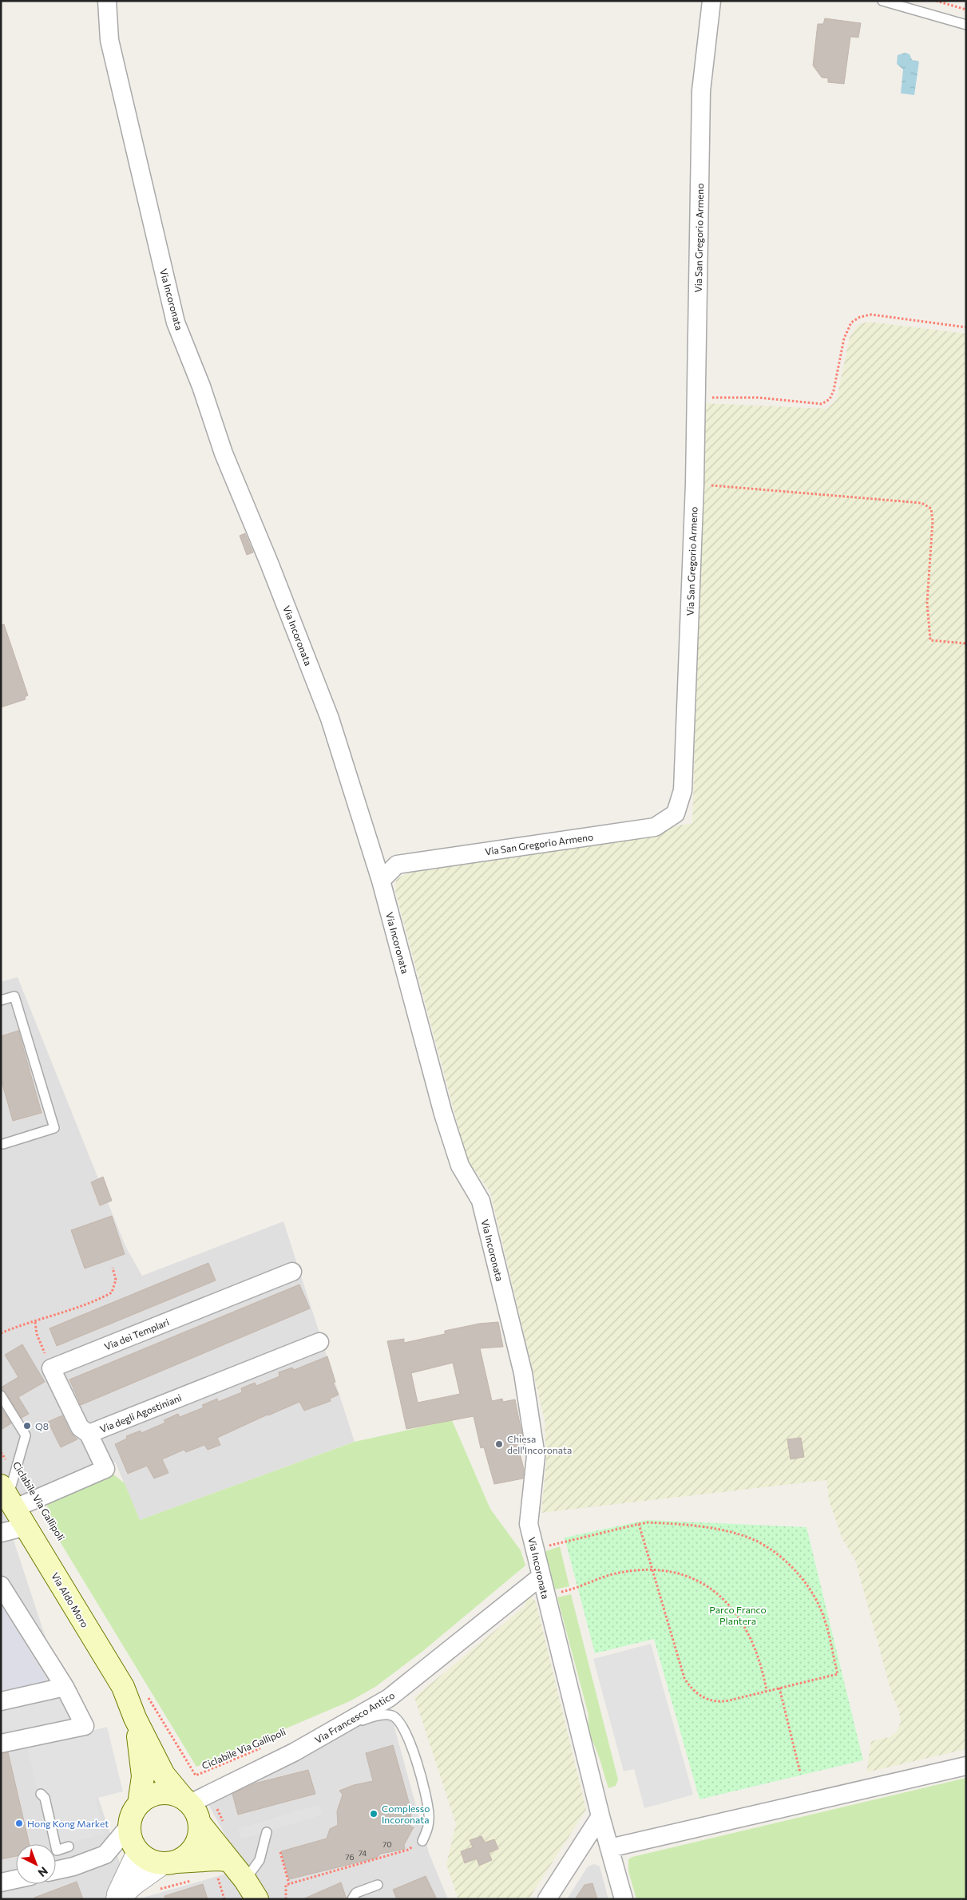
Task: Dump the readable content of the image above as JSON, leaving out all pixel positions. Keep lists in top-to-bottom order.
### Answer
{
  "streets": {
    "main road": ["Via Aldo Moro"],
    "street": [
      "Via San Gregorio Armeno",
      "Via Incoronata",
      "Via dei Templari",
      "Via degli Agostiniani",
      "Via Francesco Antico"
    ],
    "path": ["Ciclabile Via Gallipoli"]
  },
  "crossings": [
    ["Via San Gregorio Armeno", "Via Incoronata"],
    ["Via Incoronata", "Via Francesco Antico"],
    ["Via degli Agostiniani", "Ciclabile Via Gallipoli"],
    ["Via degli Agostiniani", "Via Aldo Moro"],
    ["Ciclabile Via Gallipoli", "Via Aldo Moro"],
    ["Via Aldo Moro", "Via Francesco Antico"]
  ],
  "parks": ["Parco Franco Plantera"],
  "places": [
    "Q8",
    "Chiesa dell'Incoronata",
    "Complesso Incoronata",
    "Hong Kong Market"
  ],
  "house_numbers": ["70", "74", "76"],
  "north": "bottom right"
}
